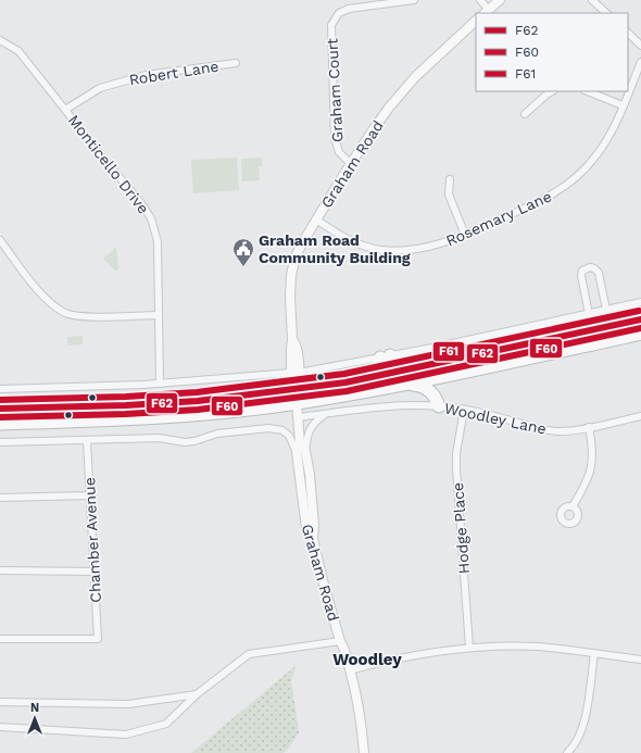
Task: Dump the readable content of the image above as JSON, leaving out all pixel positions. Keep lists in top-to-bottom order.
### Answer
{
  "streets": {
    "street": [
      "Robert Lane",
      "Graham Court",
      "Monticello Drive",
      "Graham Road",
      "Rosemary Lane",
      "Woodley Lane",
      "Hodge Place",
      "Chamber Avenue"
    ]
  },
  "crossings": [
    ["Robert Lane", "Monticello Drive"],
    ["Graham Court", "Graham Road"],
    ["Graham Road", "Rosemary Lane"],
    ["Graham Road", "Woodley Lane"],
    ["Woodley Lane", "Hodge Place"]
  ],
  "districts": ["Woodley"],
  "places": {
    "public building": ["Graham Road Community Building"]
  },
  "lines": ["transit line F61", "transit line F62", "transit line F60"],
  "legend": ["F62", "F60", "F61"],
  "north": "top"
}
